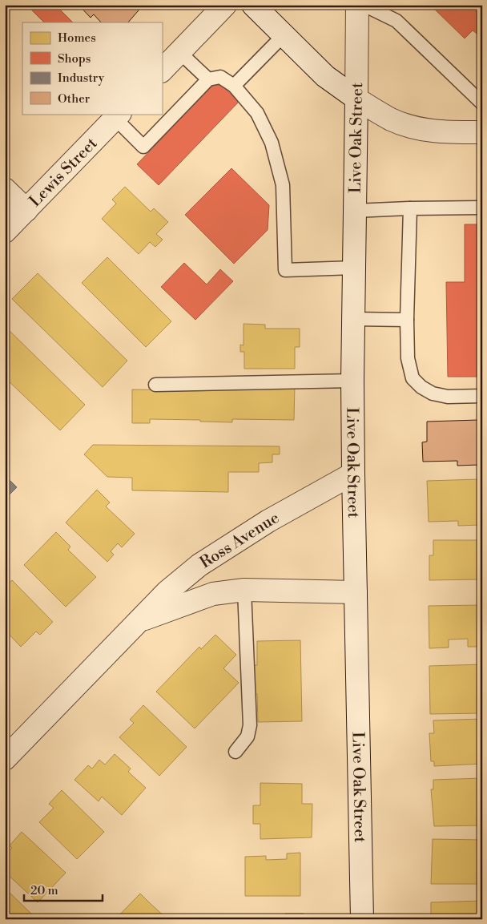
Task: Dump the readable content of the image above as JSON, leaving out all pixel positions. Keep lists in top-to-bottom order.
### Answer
{
  "streets": {
    "street": ["Live Oak Street", "Lewis Street", "Ross Avenue"]
  },
  "crossings": [
    ["Live Oak Street", "Ross Avenue"]
  ],
  "legend": [
    "Homes",
    "Shops",
    "Industry",
    "Other"
  ],
  "scale_bar": "20 m"
}
